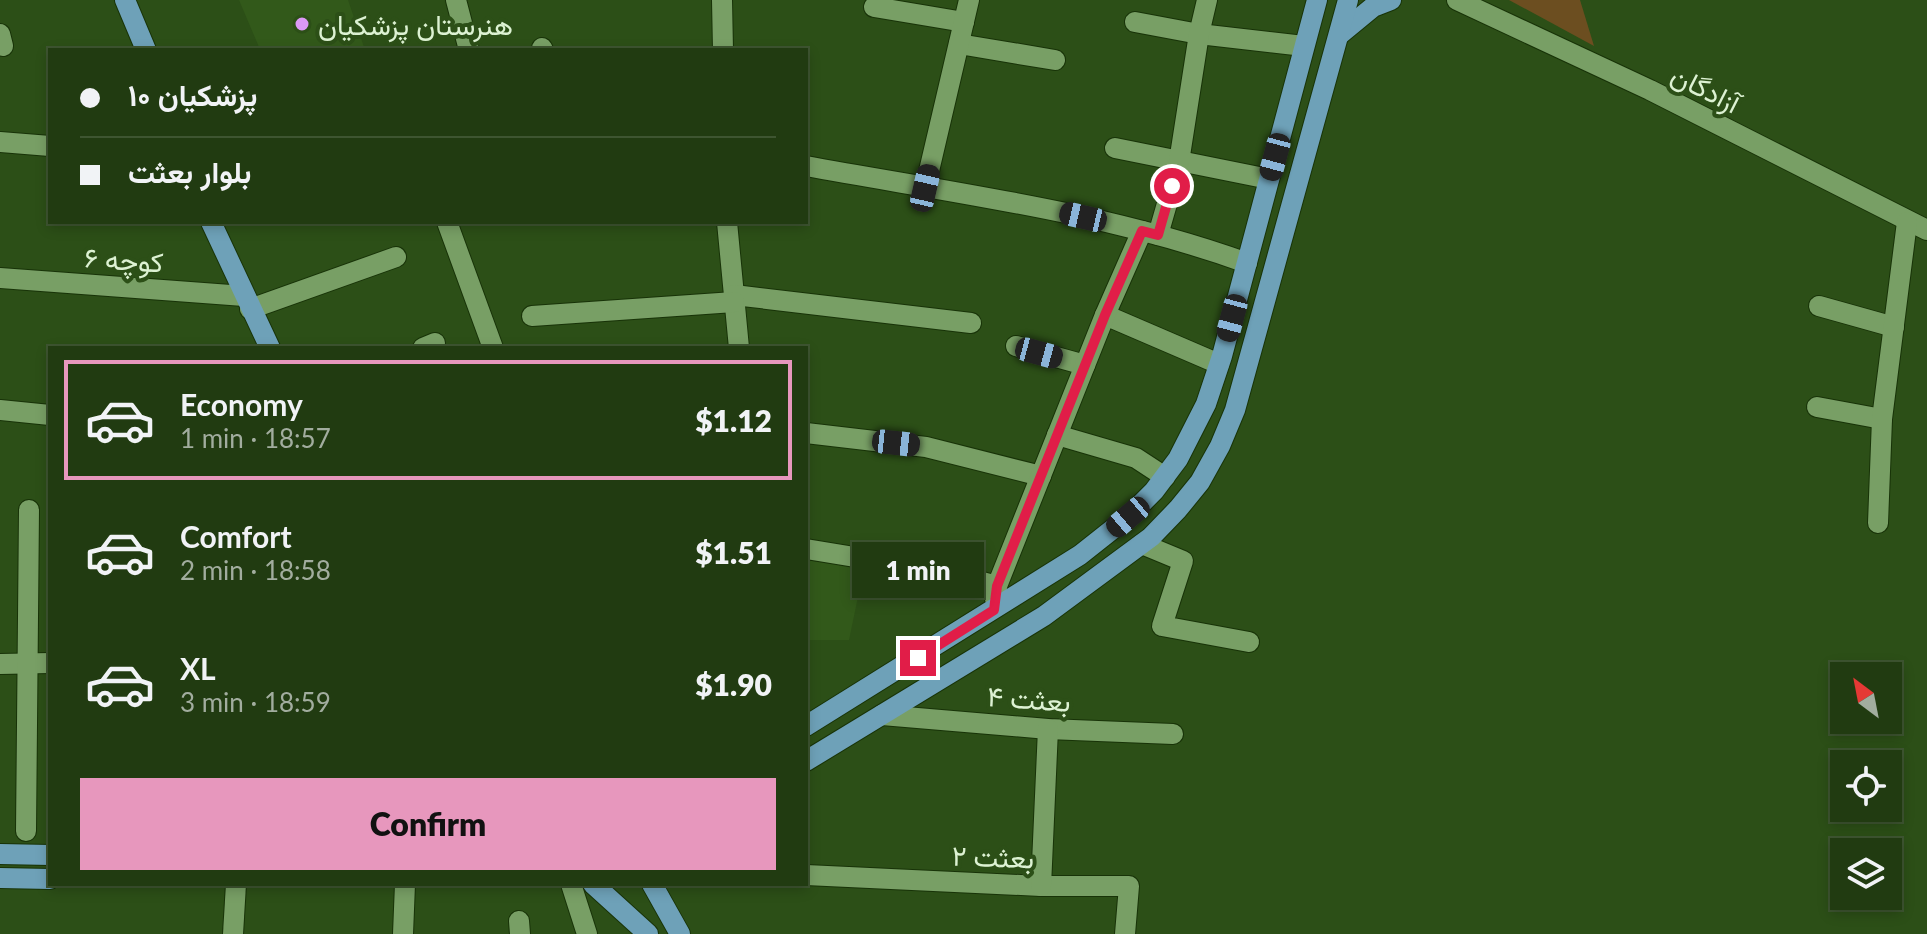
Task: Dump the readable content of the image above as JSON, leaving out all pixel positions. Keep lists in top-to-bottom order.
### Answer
{
  "streets": {
    "street": [
      "آزادگان",
      "کوچه ۶",
      "بعثت ۴",
      "بعثت ۲"
    ]
  },
  "places": ["هنرستان پزشکیان"],
  "north": "top left",
  "page": {
    "banner": ["پزشکیان ۱۰", "بلوار بعثت"],
    "list": [
      {
        "name": "Economy",
        "note": "1 min · 18:57",
        "value": "$1.12"
      },
      {
        "name": "Comfort",
        "note": "2 min · 18:58",
        "value": "$1.51"
      },
      {
        "name": "XL",
        "note": "3 min · 18:59",
        "value": "$1.90"
      }
    ],
    "bubble": "1 min",
    "buttons": "Confirm"
  }
}
